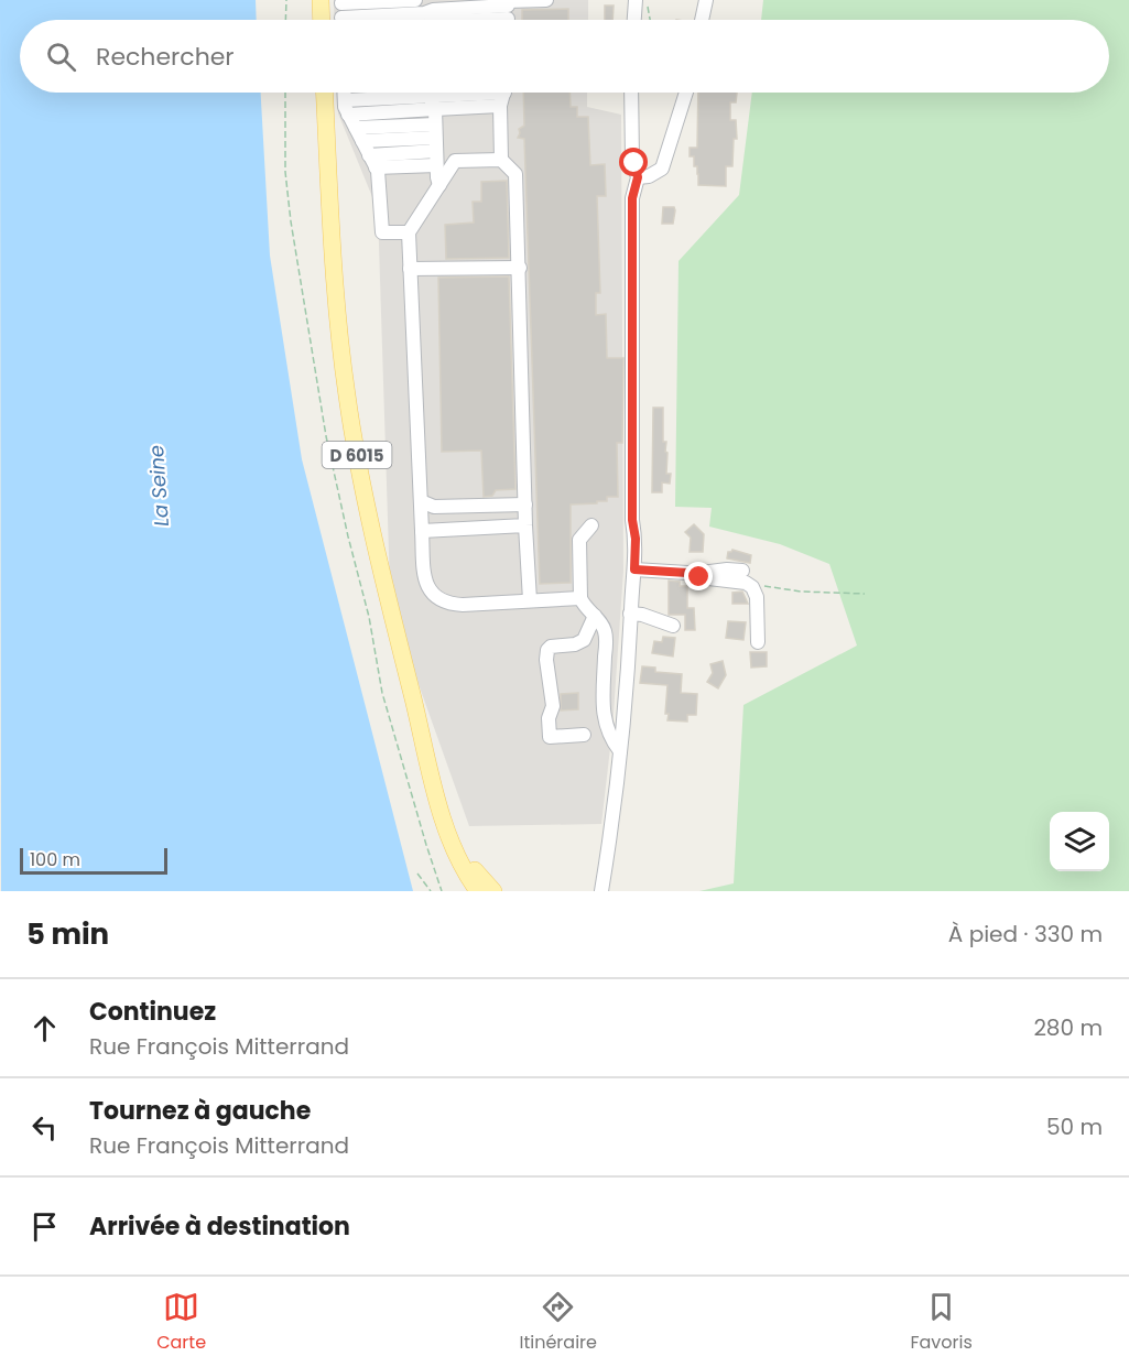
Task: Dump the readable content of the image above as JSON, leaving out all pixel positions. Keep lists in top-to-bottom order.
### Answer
{
  "streets": {
    "main road": ["D 6015"]
  },
  "water": ["La Seine"],
  "scale_bar": "100 m",
  "page": {
    "search": "Rechercher",
    "scale": "100 m",
    "heading": ["5 min", "À pied · 330 m"],
    "list": [
      ["Continuez", "Rue François Mitterrand", "280 m"],
      ["Tournez à gauche", "Rue François Mitterrand", "50 m"],
      "Arrivée à destination"
    ],
    "nav": ["Carte", "Itinéraire", "Favoris"]
  }
}
